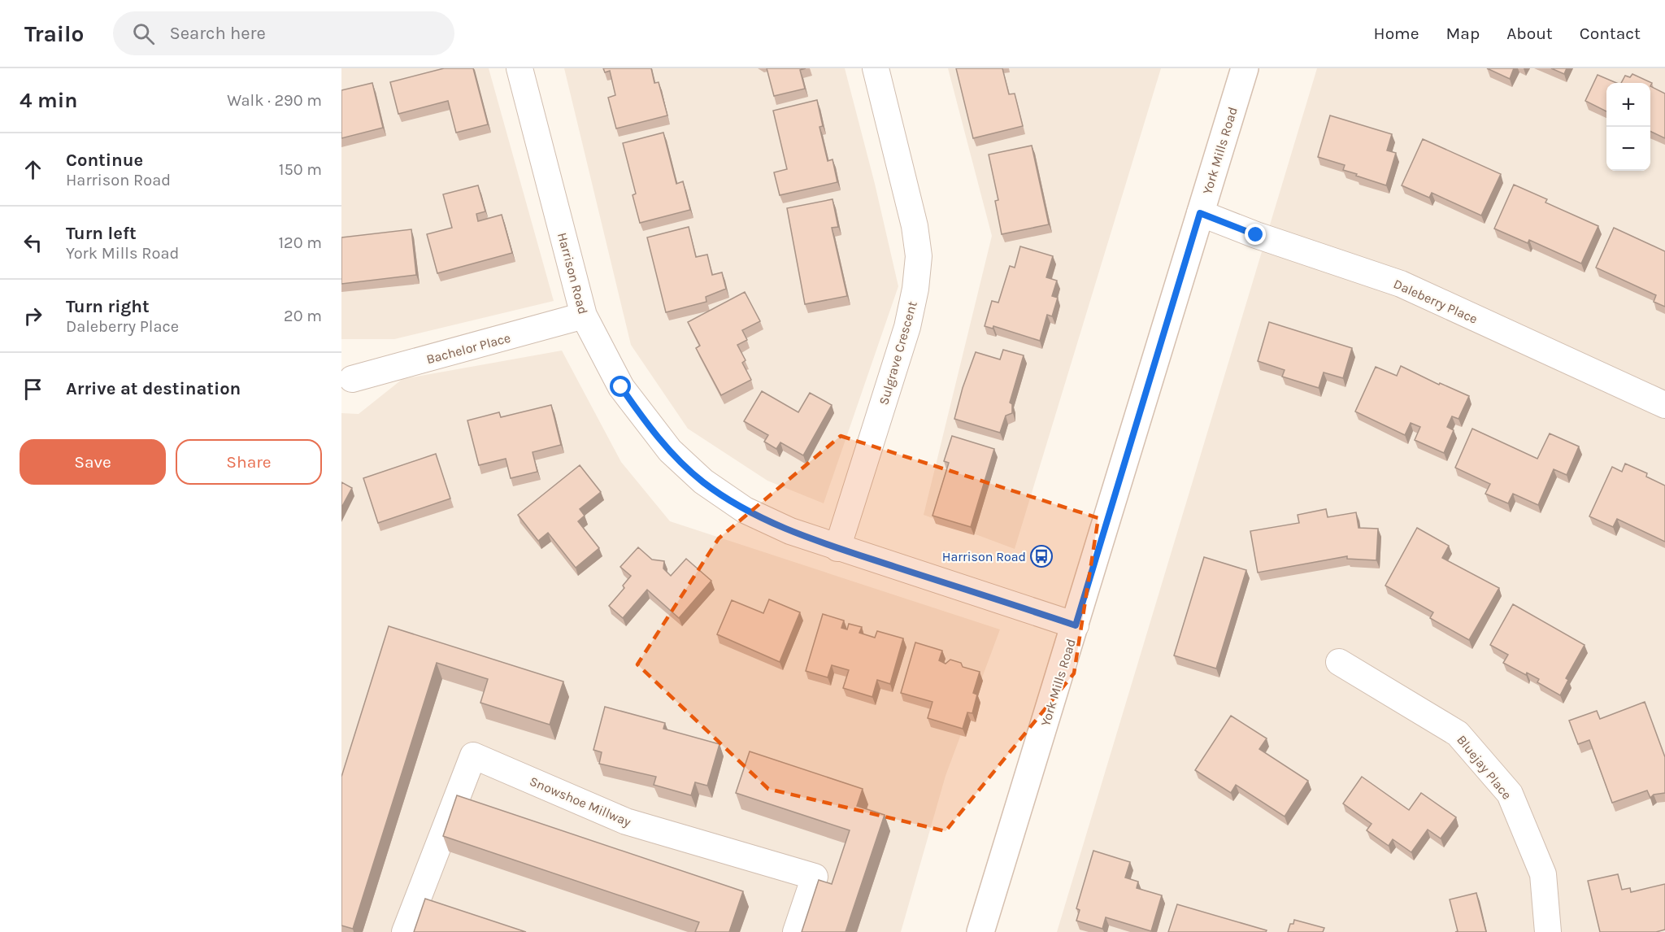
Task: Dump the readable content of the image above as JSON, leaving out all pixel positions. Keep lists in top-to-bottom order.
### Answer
{
  "streets": {
    "main road": ["York Mills Road"],
    "street": [
      "Harrison Road",
      "Daleberry Place",
      "Bachelor Place",
      "Sulgrave Crescent",
      "Bluejay Place",
      "Snowshoe Millway"
    ]
  },
  "crossings": [
    ["York Mills Road", "Harrison Road"],
    ["York Mills Road", "Daleberry Place"],
    ["Harrison Road", "Bachelor Place"],
    ["Harrison Road", "Sulgrave Crescent"]
  ],
  "places": {
    "bus stop": ["Harrison Road"]
  },
  "page": {
    "header": "Trailo",
    "search": "Search here",
    "nav": [
      "Home",
      "Map",
      "About",
      "Contact"
    ],
    "heading": ["4 min", "Walk · 290 m"],
    "map_buttons": ["+", "−"],
    "list": [
      ["Continue", "Harrison Road", "150 m"],
      ["Turn left", "York Mills Road", "120 m"],
      ["Turn right", "Daleberry Place", "20 m"],
      "Arrive at destination"
    ],
    "buttons": ["Save", "Share"]
  }
}
